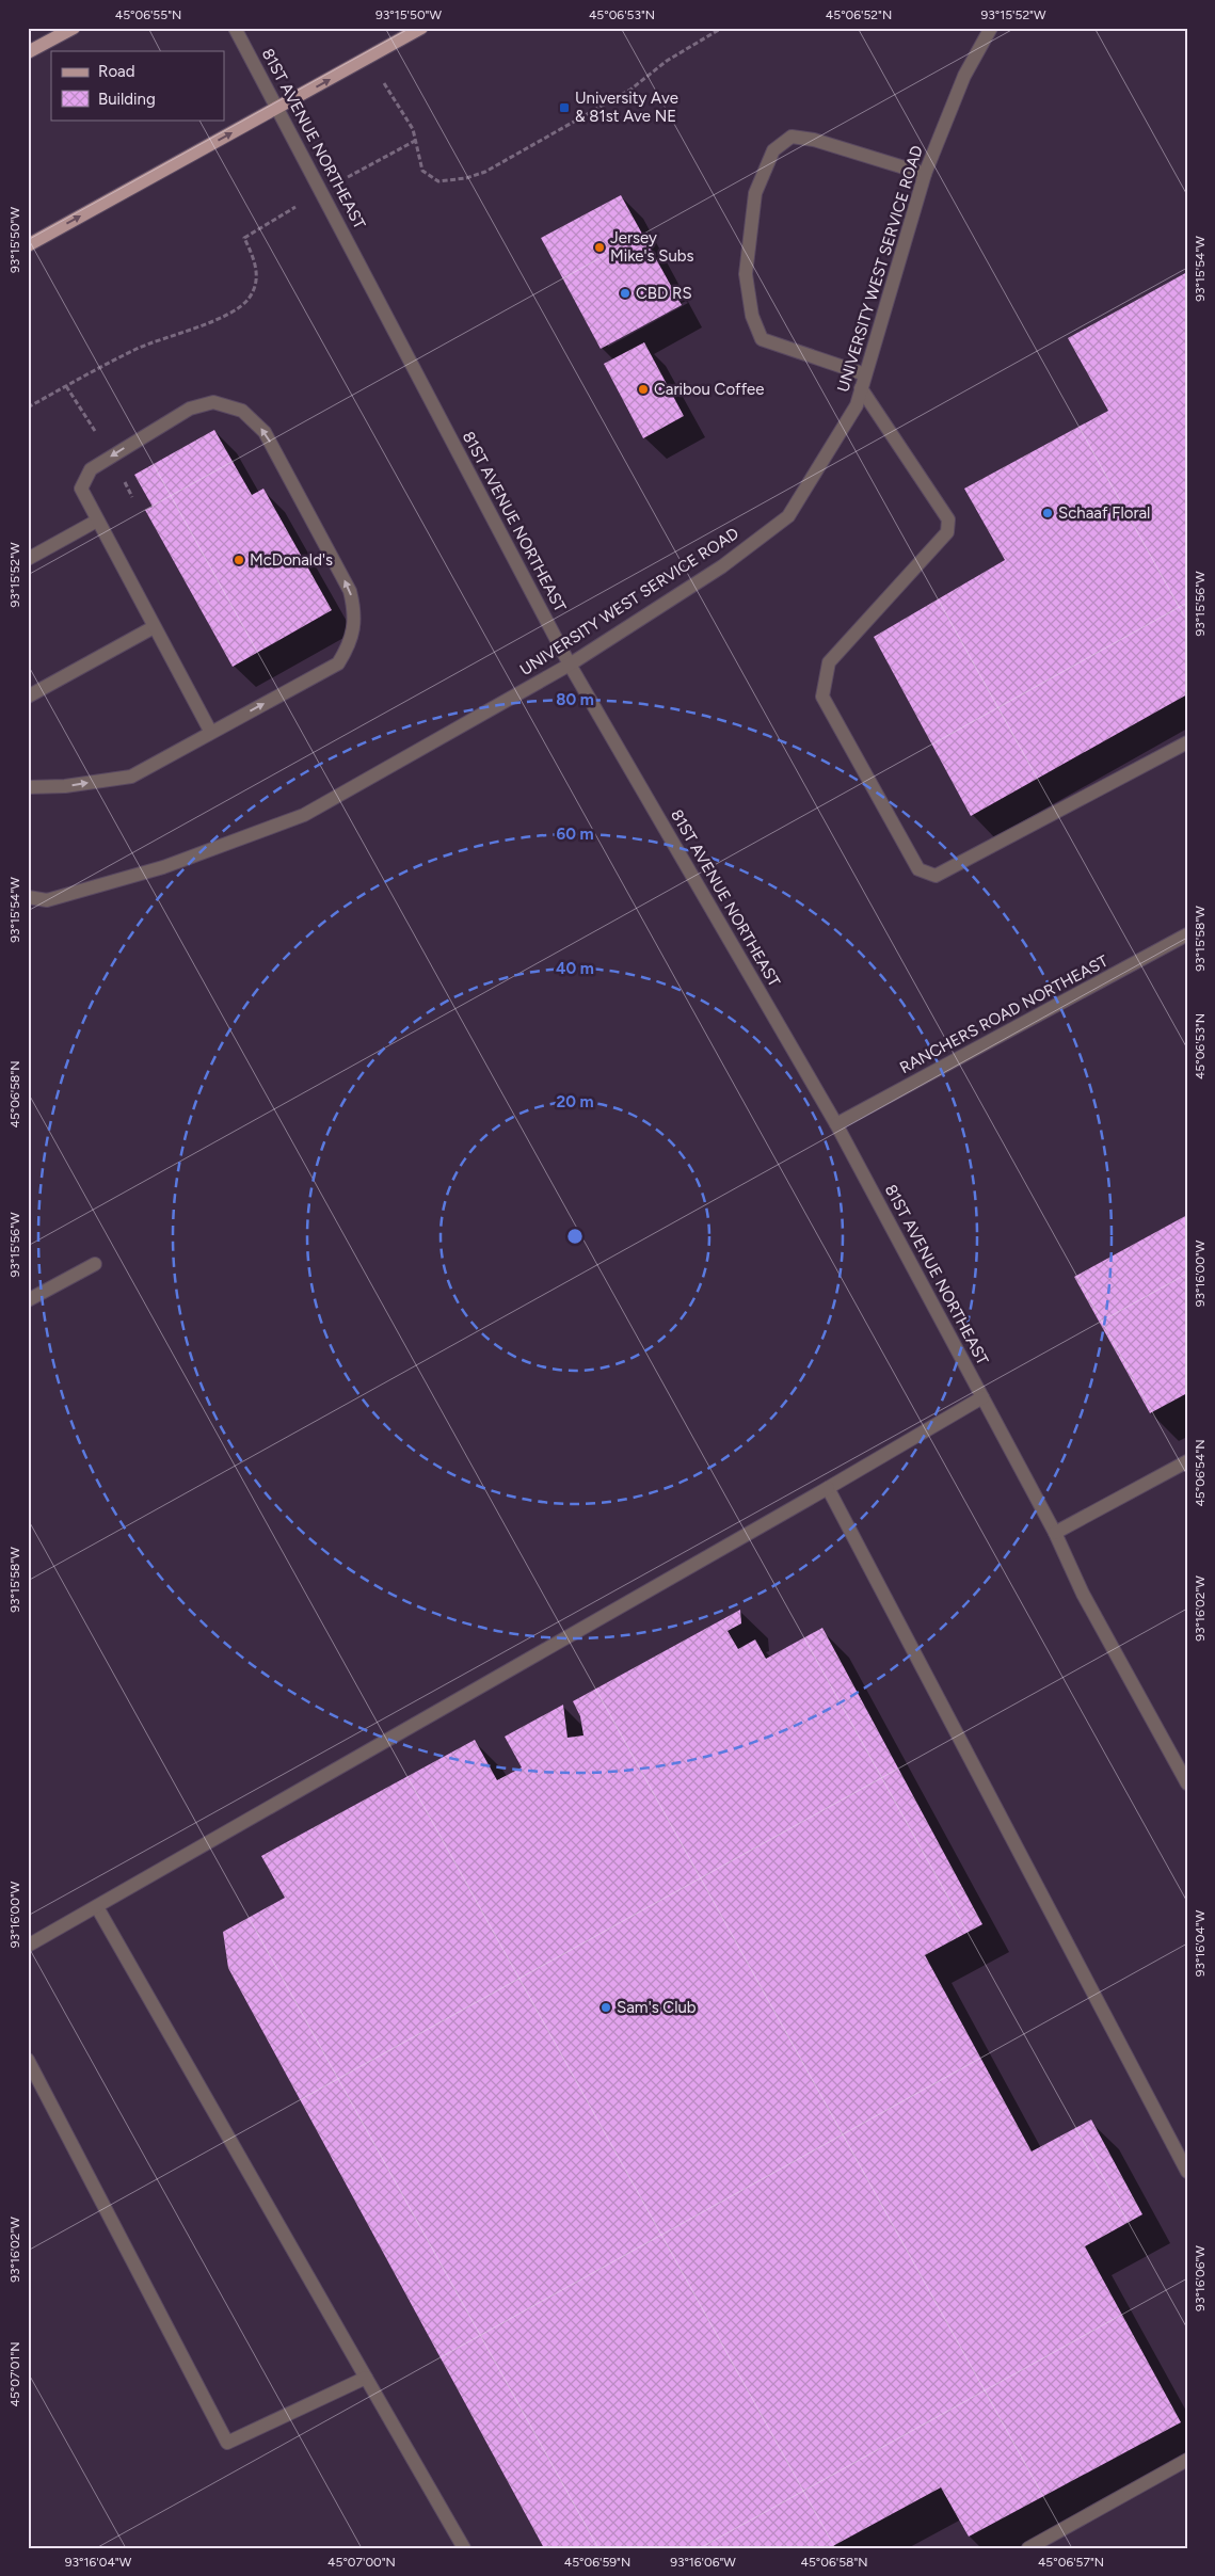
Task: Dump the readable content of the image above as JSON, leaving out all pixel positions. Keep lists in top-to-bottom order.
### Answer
{
  "streets": {
    "street": ["81ST AVENUE NORTHEAST", "UNIVERSITY WEST SERVICE ROAD", "RANCHERS ROAD NORTHEAST"]
  },
  "crossings": [
    ["81ST AVENUE NORTHEAST", "UNIVERSITY WEST SERVICE ROAD"],
    ["81ST AVENUE NORTHEAST", "RANCHERS ROAD NORTHEAST"]
  ],
  "places": {
    "transit": ["University Ave & 81st Ave NE"],
    "other": [
      "Jersey Mike's Subs",
      "CBD RS",
      "Caribou Coffee",
      "Schaaf Floral",
      "McDonald's",
      "Sam's Club"
    ]
  },
  "legend": ["Road", "Building"],
  "coordinates": [
    "45°06'55\"N",
    "93°15'50\"W",
    "45°06'53\"N",
    "45°06'52\"N",
    "93°15'52\"W",
    "93°15'54\"W",
    "93°15'56\"W",
    "93°15'58\"W",
    "45°06'58\"N",
    "93°16'00\"W",
    "45°06'54\"N",
    "93°16'02\"W",
    "93°16'04\"W",
    "93°16'06\"W",
    "45°07'01\"N",
    "45°07'00\"N",
    "45°06'59\"N",
    "45°06'57\"N"
  ],
  "rings": [
    "80 m",
    "60 m",
    "40 m",
    "20 m"
  ]
}
